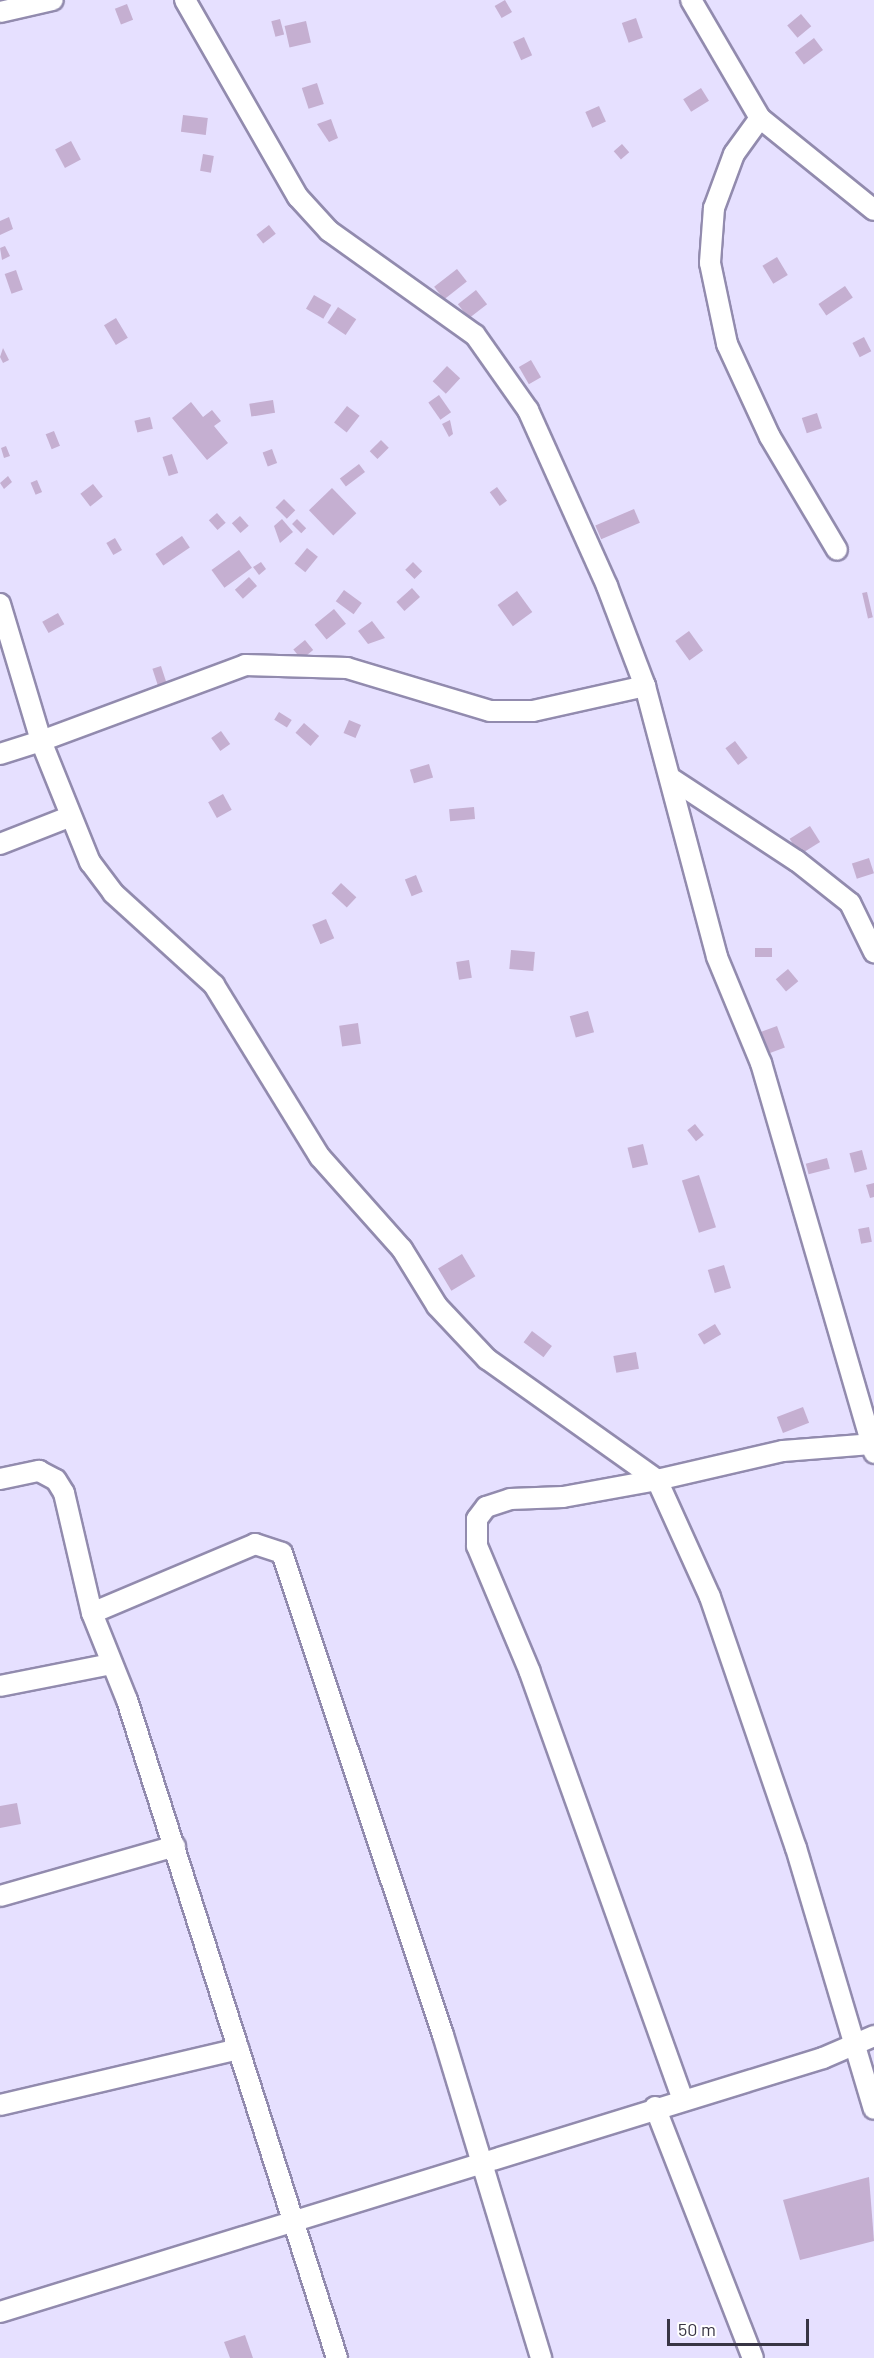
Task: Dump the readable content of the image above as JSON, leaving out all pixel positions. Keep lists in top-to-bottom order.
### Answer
{
  "scale_bar": "50 m"
}
